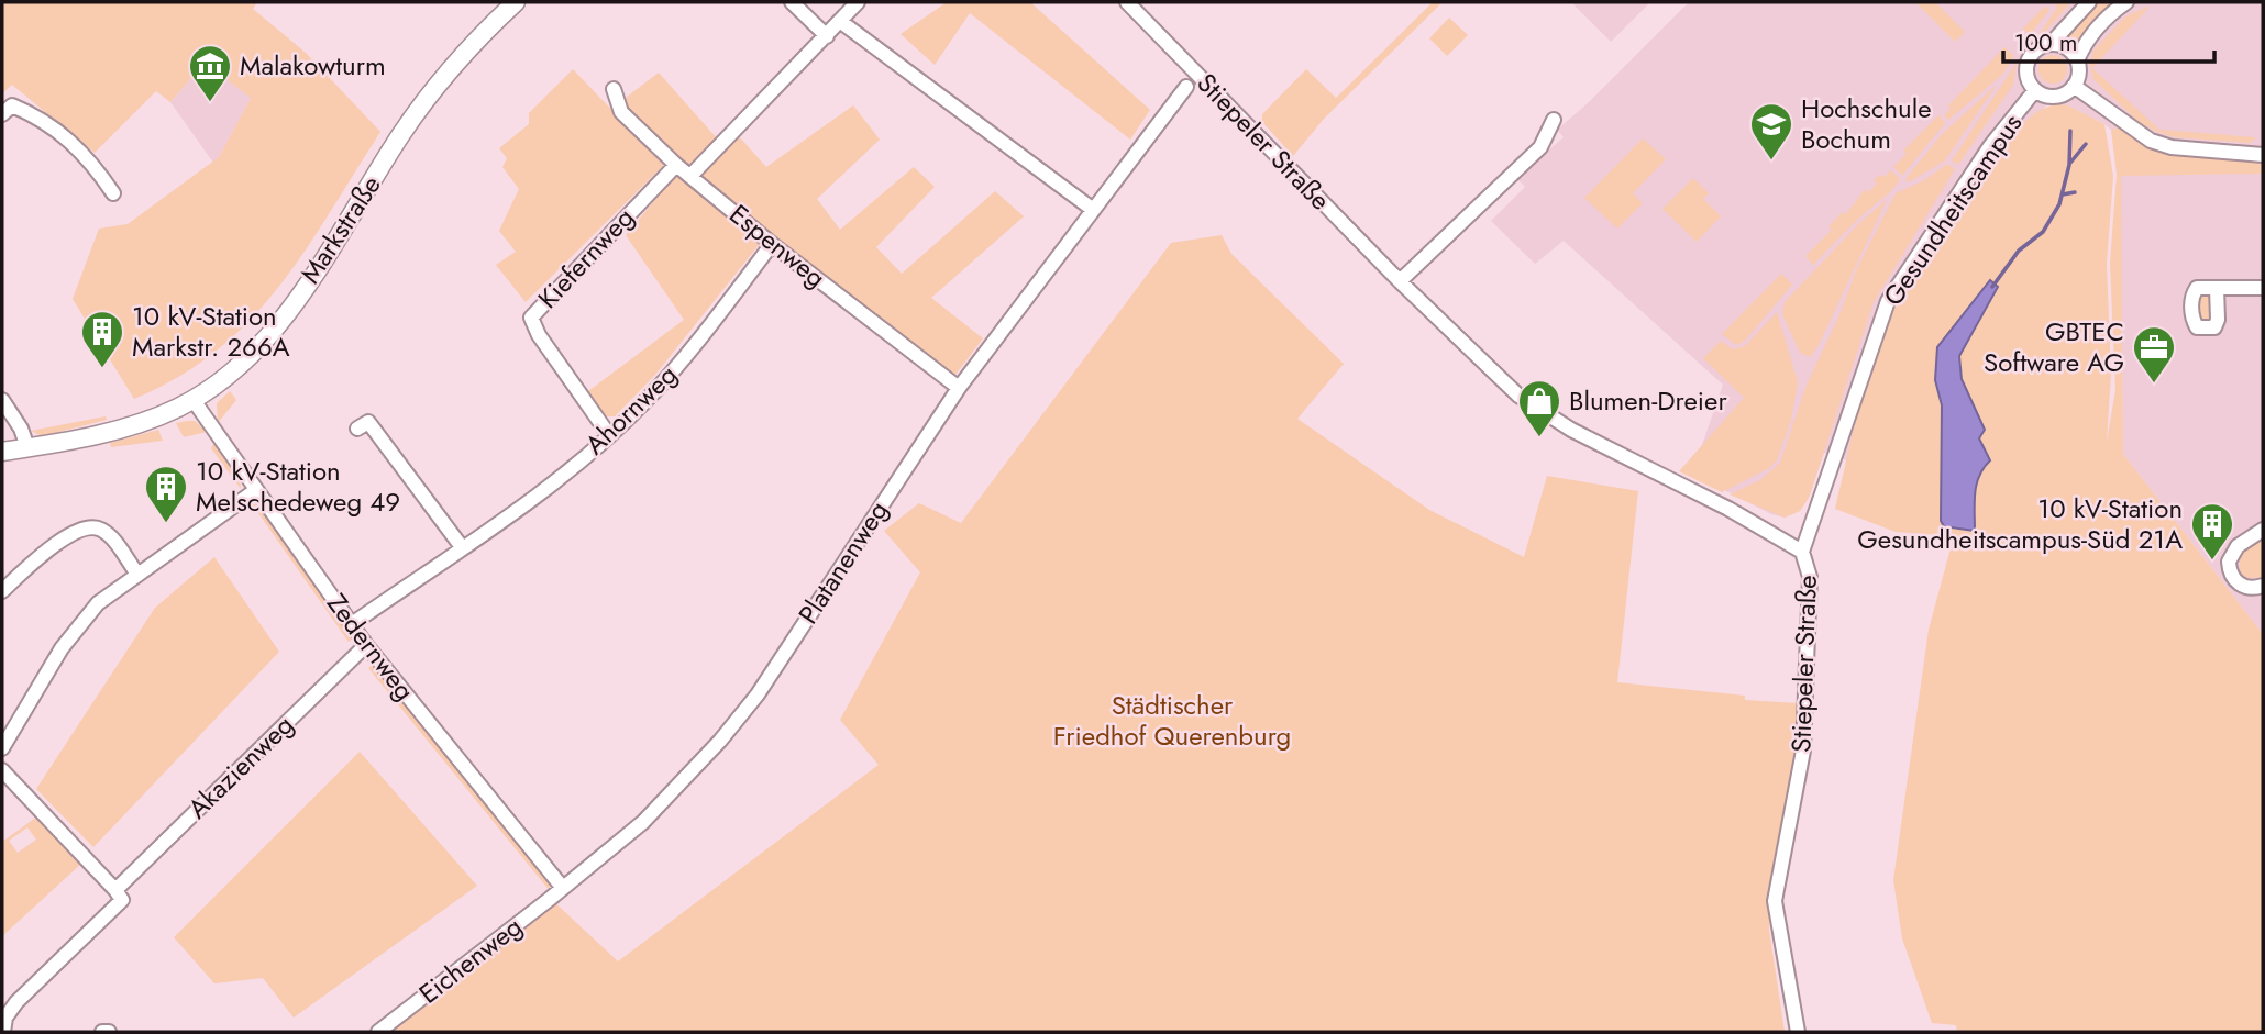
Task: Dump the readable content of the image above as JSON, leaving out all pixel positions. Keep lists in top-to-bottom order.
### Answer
{
  "streets": {
    "main road": ["Markstraße"],
    "street": [
      "Stiepeler Straße",
      "Gesundheitscampus",
      "Espenweg",
      "Kiefernweg",
      "Ahornweg",
      "Platanenweg",
      "Zedernweg",
      "Akazienweg",
      "Eichenweg"
    ]
  },
  "crossings": [
    ["Stiepeler Straße", "Gesundheitscampus"],
    ["Markstraße", "Zedernweg"],
    ["Espenweg", "Kiefernweg"],
    ["Espenweg", "Ahornweg"],
    ["Espenweg", "Platanenweg"],
    ["Kiefernweg", "Ahornweg"],
    ["Ahornweg", "Zedernweg"],
    ["Platanenweg", "Zedernweg"],
    ["Platanenweg", "Eichenweg"],
    ["Zedernweg", "Akazienweg"],
    ["Zedernweg", "Eichenweg"]
  ],
  "parks": ["Städtischer Friedhof Querenburg"],
  "places": {
    "museum": ["Malakowturm"],
    "school or university": ["Hochschule Bochum"],
    "building": ["10 kV-Station Markstr. 266A", "10 kV-Station Melschedeweg 49", "10 kV-Station Gesundheitscampus-Süd 21A"],
    "office": ["GBTEC Software AG"],
    "shop": ["Blumen-Dreier"]
  },
  "scale_bar": "100 m"
}
